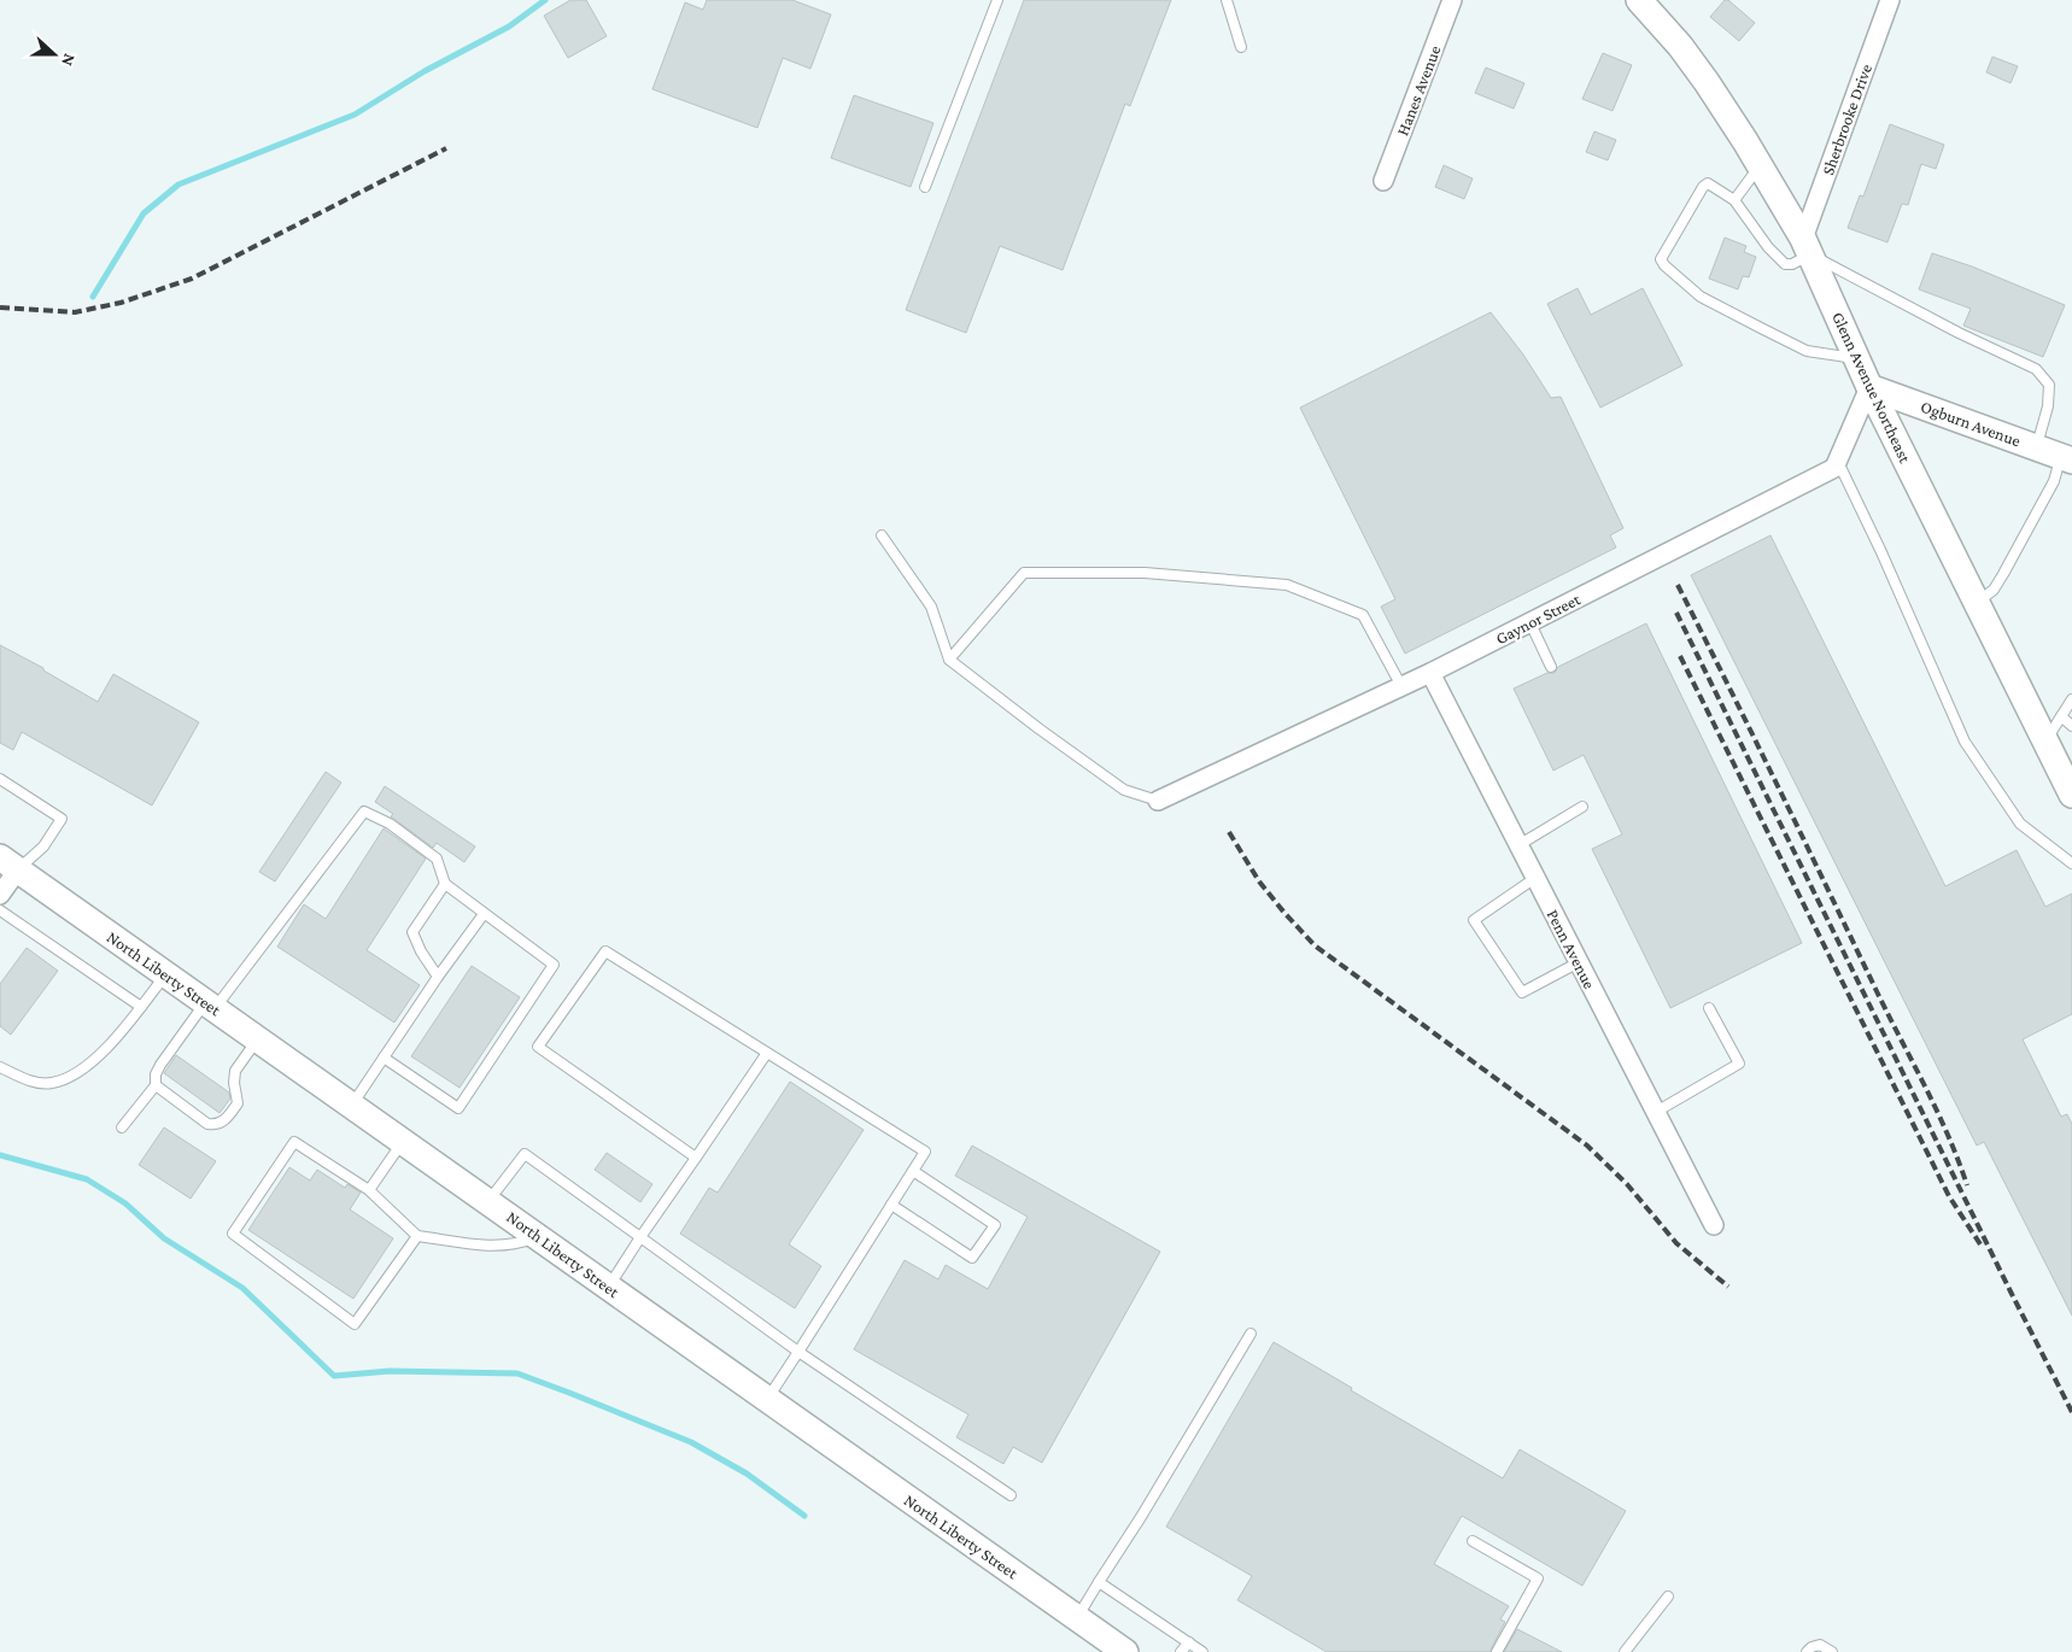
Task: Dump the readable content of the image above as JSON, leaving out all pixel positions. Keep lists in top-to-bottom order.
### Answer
{
  "streets": {
    "main road": ["Glenn Avenue Northeast", "Ogburn Avenue", "North Liberty Street"],
    "street": [
      "Hanes Avenue",
      "Sherbrooke Drive",
      "Gaynor Street",
      "Penn Avenue"
    ]
  },
  "crossings": [
    ["Sherbrooke Drive", "Glenn Avenue Northeast"],
    ["Glenn Avenue Northeast", "Ogburn Avenue"],
    ["Gaynor Street", "Penn Avenue"]
  ],
  "north": "right"
}
